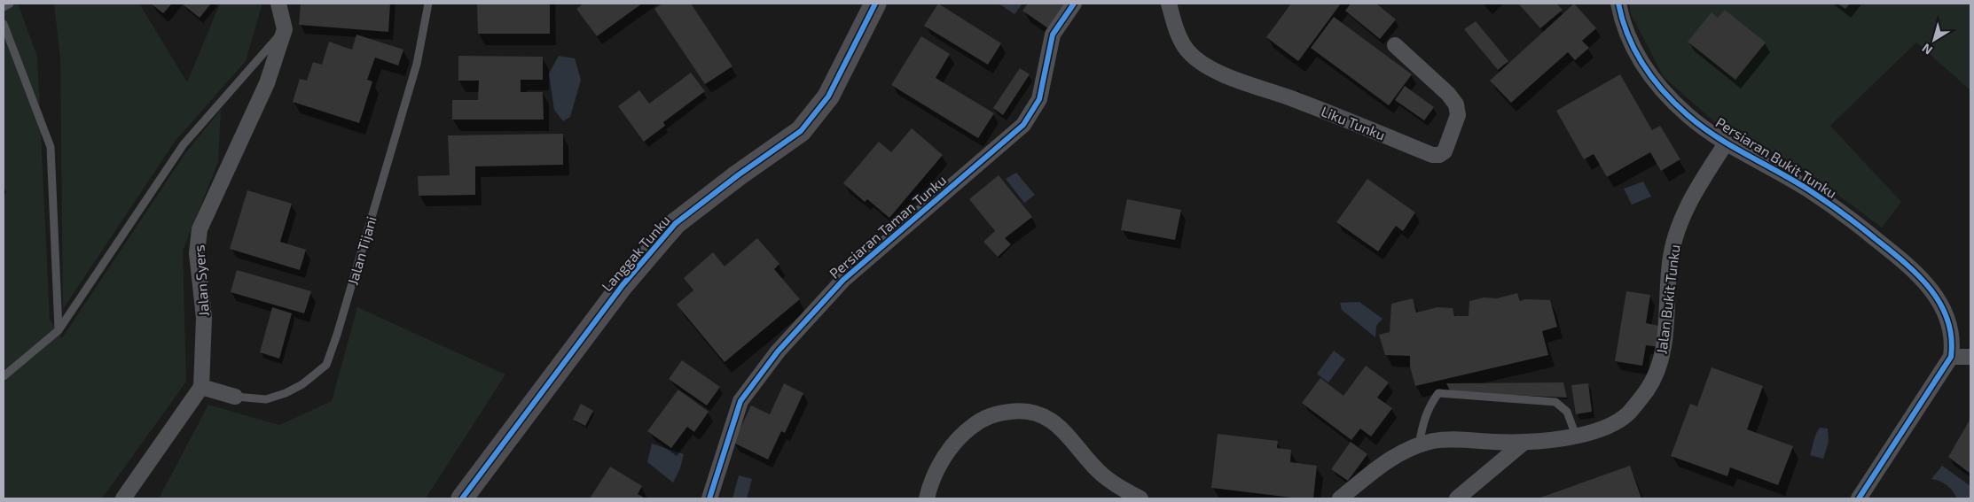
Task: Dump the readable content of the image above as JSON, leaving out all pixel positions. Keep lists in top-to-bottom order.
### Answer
{
  "streets": {
    "street": [
      "Liku Tunku",
      "Persiaran Bukit Tunku",
      "Persiaran Taman Tunku",
      "Jalan Tijani",
      "Langgak Tunku",
      "Jalan Syers",
      "Jalan Bukit Tunku"
    ]
  },
  "crossings": [
    ["Persiaran Bukit Tunku", "Jalan Bukit Tunku"],
    ["Jalan Tijani", "Jalan Syers"]
  ],
  "north": "bottom left"
}
